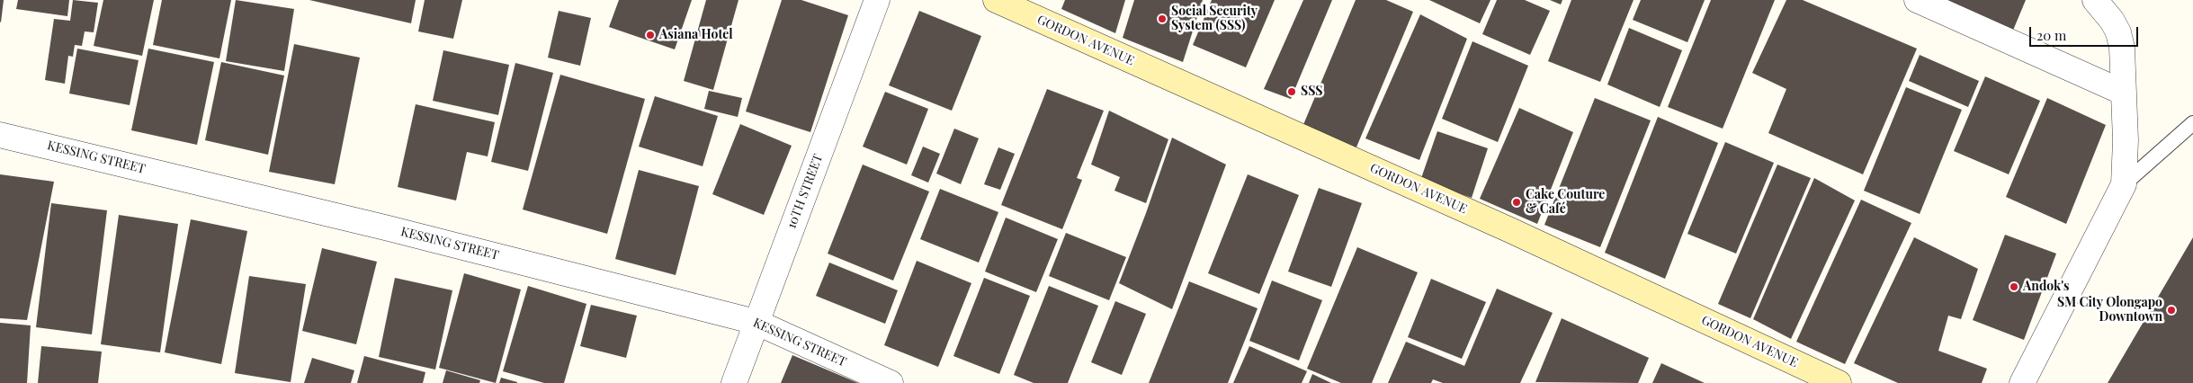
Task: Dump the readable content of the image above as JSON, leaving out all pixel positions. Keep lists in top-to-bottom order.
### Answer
{
  "streets": {
    "main road": ["GORDON AVENUE"],
    "street": ["KESSING STREET", "10TH STREET"]
  },
  "crossings": [
    ["KESSING STREET", "10TH STREET"]
  ],
  "places": [
    "Social Security System (SSS)",
    "Asiana Hotel",
    "SSS",
    "Cake Couture & Café",
    "Andok's",
    "SM City Olongapo Downtown"
  ],
  "scale_bar": "20 m"
}
